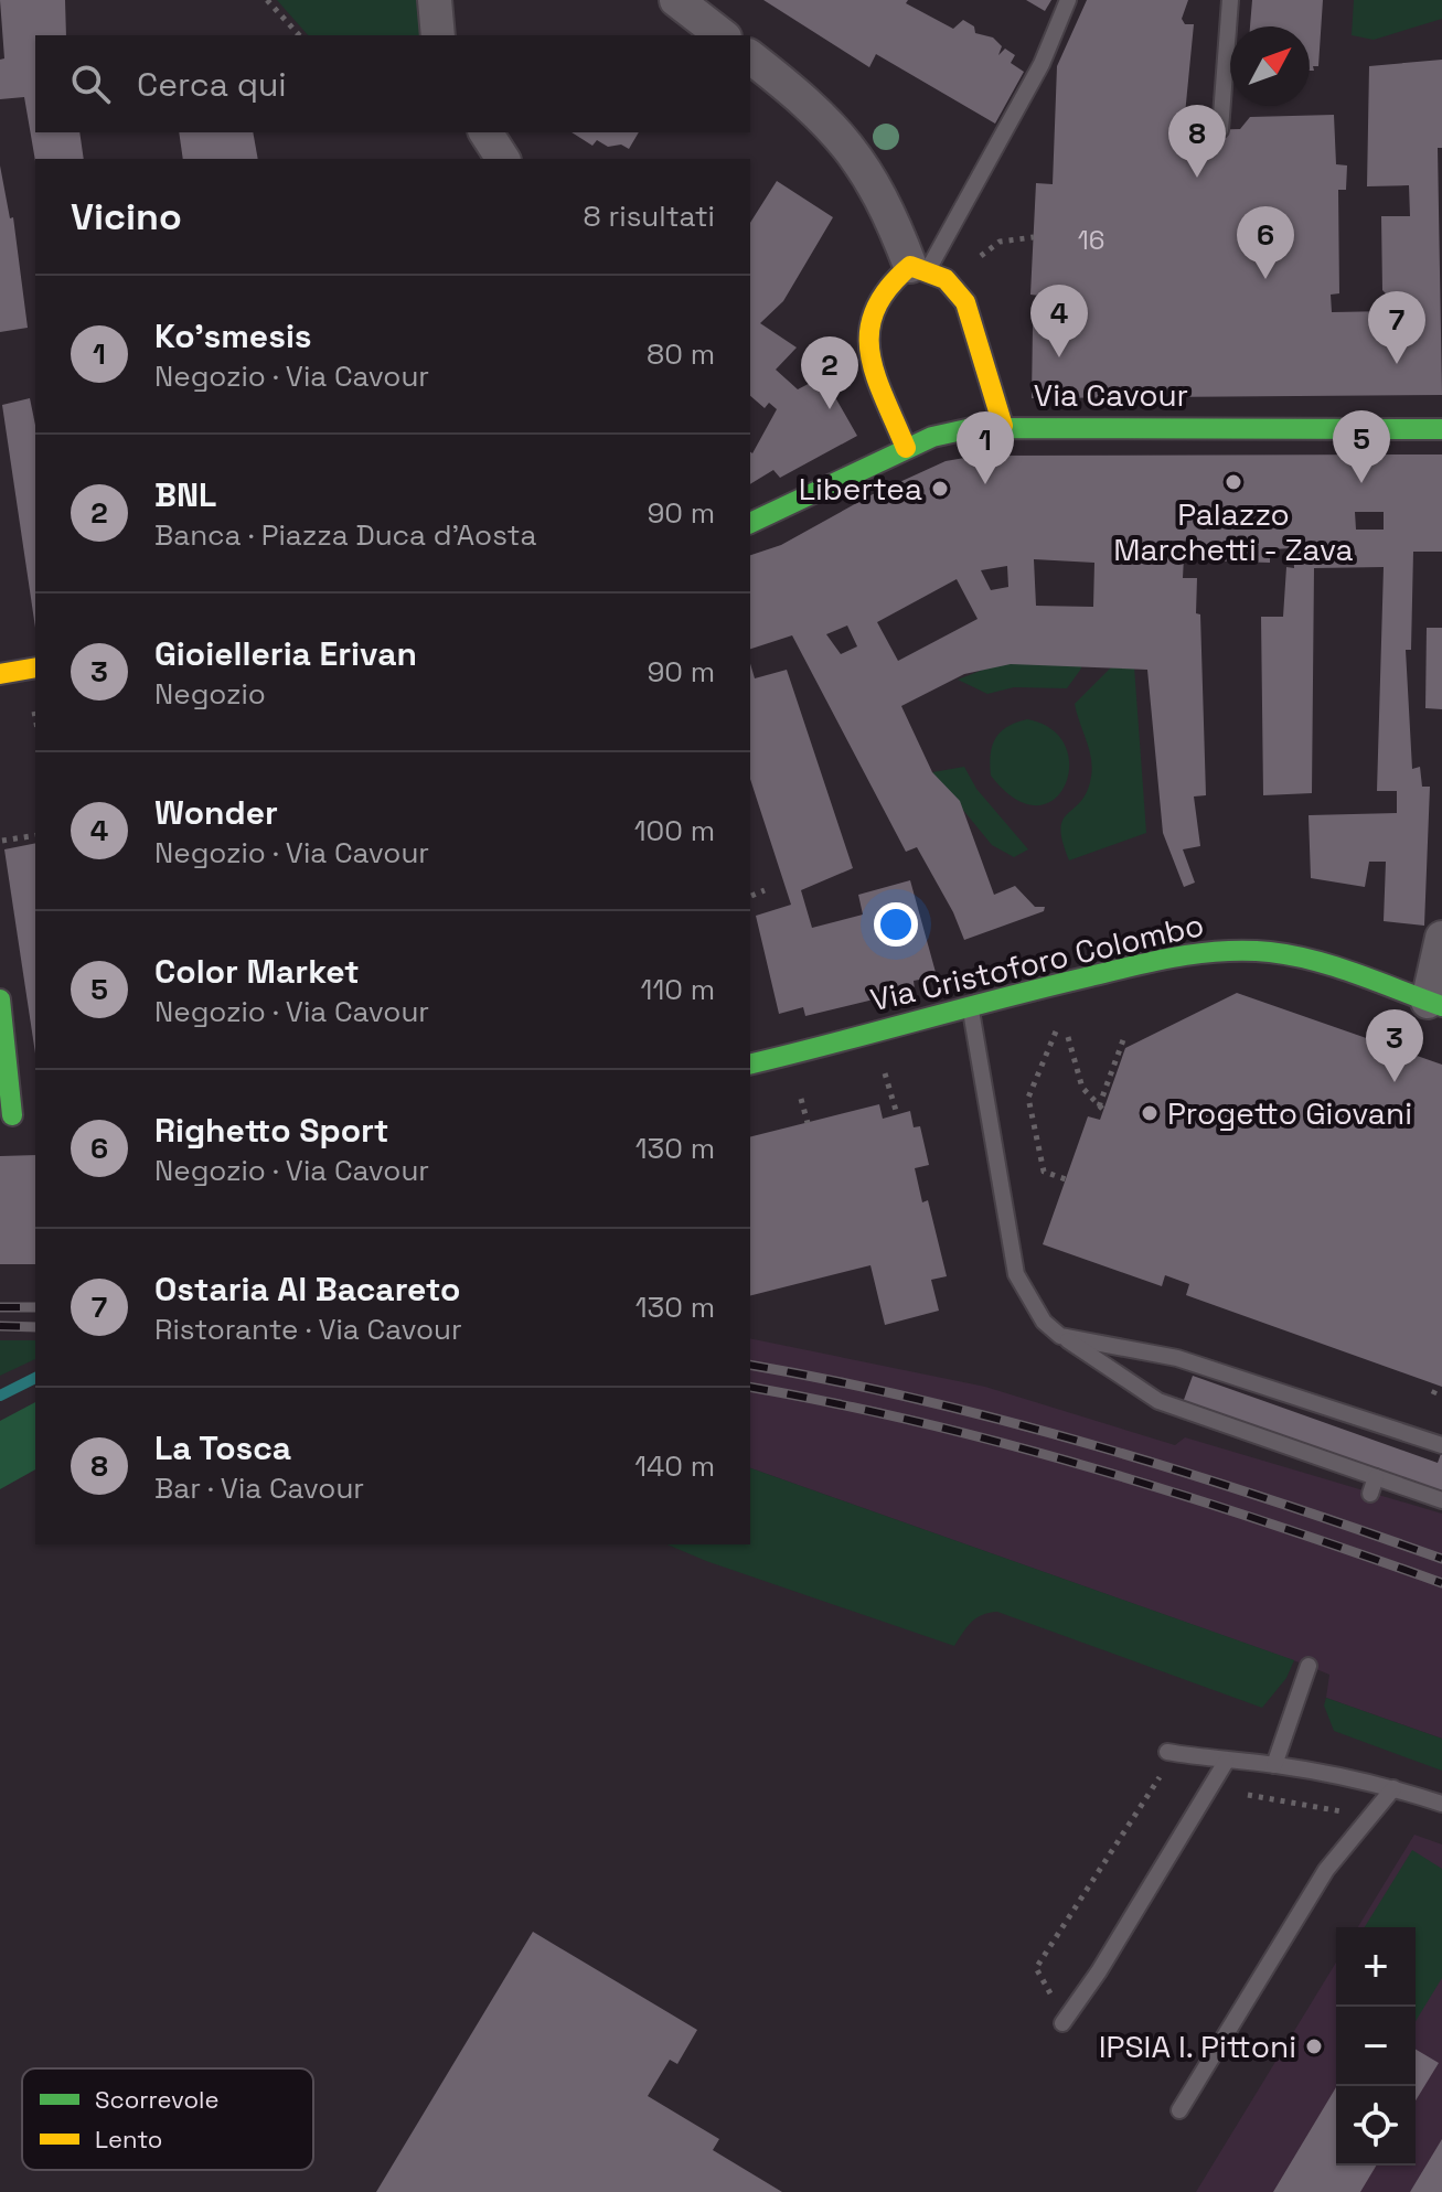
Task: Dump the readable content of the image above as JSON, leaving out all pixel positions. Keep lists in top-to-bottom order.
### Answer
{
  "streets": {
    "street": ["Via Cavour", "Via Cristoforo Colombo"]
  },
  "places": [
    "Palazzo Marchetti - Zava",
    "Libertea",
    "Progetto Giovani",
    "IPSIA I. Pittoni"
  ],
  "house_numbers": ["16"],
  "legend": ["Scorrevole", "Lento"],
  "north": "top right",
  "page": {
    "search": "Cerca qui",
    "pins": [
      "8",
      "6",
      "4",
      "7",
      "2",
      "5",
      "1",
      "3"
    ],
    "heading": ["Vicino", "8 risultati"],
    "list": [
      {
        "mark": "1",
        "name": "Ko'smesis",
        "note": "Negozio · Via Cavour",
        "value": "80 m"
      },
      {
        "mark": "2",
        "name": "BNL",
        "note": "Banca · Piazza Duca d'Aosta",
        "value": "90 m"
      },
      {
        "mark": "3",
        "name": "Gioielleria Erivan",
        "note": "Negozio",
        "value": "90 m"
      },
      {
        "mark": "4",
        "name": "Wonder",
        "note": "Negozio · Via Cavour",
        "value": "100 m"
      },
      {
        "mark": "5",
        "name": "Color Market",
        "note": "Negozio · Via Cavour",
        "value": "110 m"
      },
      {
        "mark": "6",
        "name": "Righetto Sport",
        "note": "Negozio · Via Cavour",
        "value": "130 m"
      },
      {
        "mark": "7",
        "name": "Ostaria Al Bacareto",
        "note": "Ristorante · Via Cavour",
        "value": "130 m"
      },
      {
        "mark": "8",
        "name": "La Tosca",
        "note": "Bar · Via Cavour",
        "value": "140 m"
      }
    ],
    "map_buttons": ["+", "−"]
  }
}
